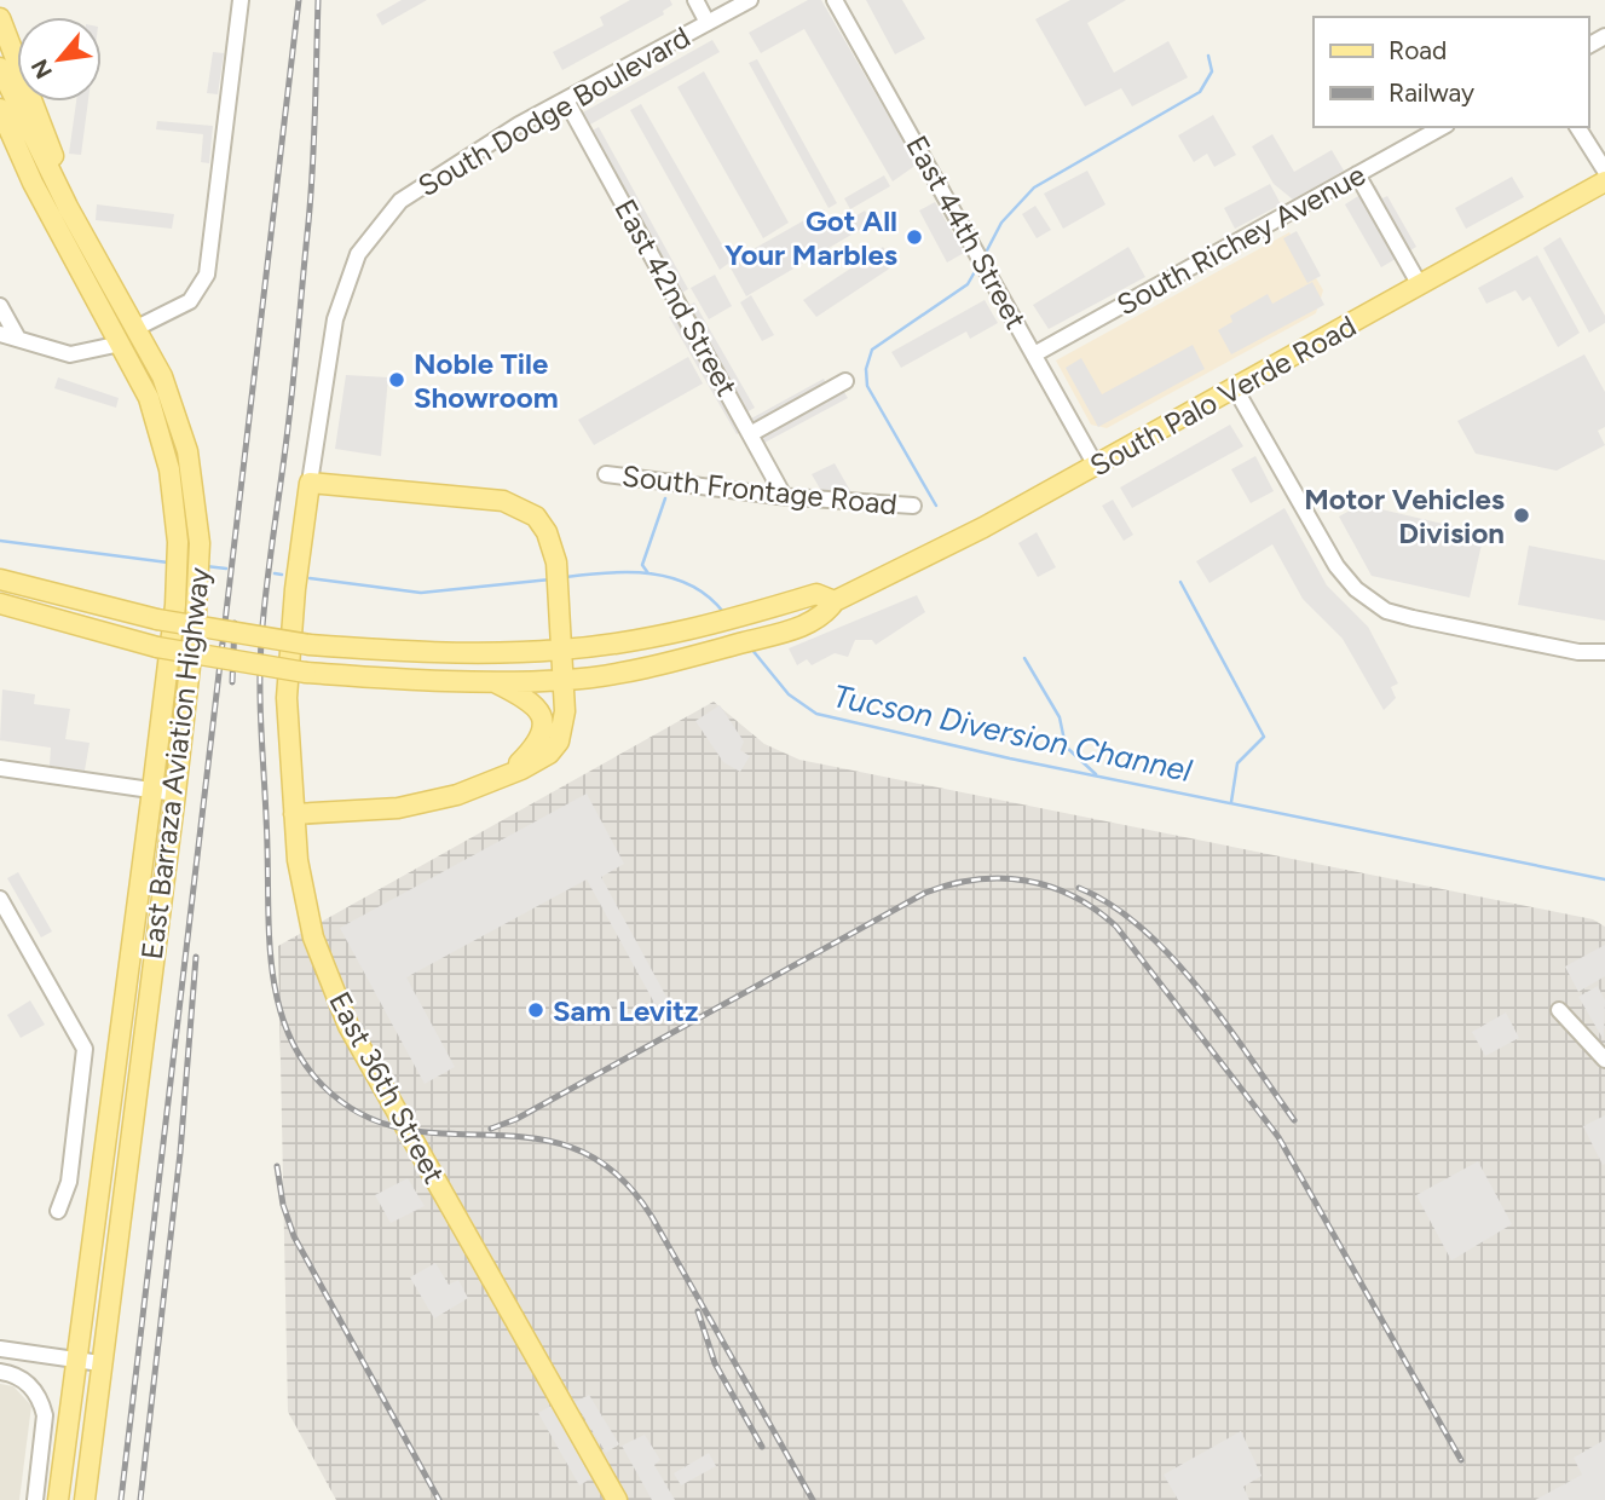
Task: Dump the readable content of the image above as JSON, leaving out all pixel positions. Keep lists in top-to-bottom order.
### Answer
{
  "streets": {
    "main road": ["South Palo Verde Road", "East Barraza Aviation Highway", "East 36th Street"],
    "street": [
      "South Dodge Boulevard",
      "East 44th Street",
      "South Richey Avenue",
      "East 42nd Street",
      "South Frontage Road"
    ]
  },
  "crossings": [
    ["South Dodge Boulevard", "East 42nd Street"],
    ["South Dodge Boulevard", "East 36th Street"],
    ["East 44th Street", "South Richey Avenue"],
    ["East 44th Street", "South Palo Verde Road"],
    ["East 42nd Street", "South Frontage Road"]
  ],
  "water": ["Tucson Diversion Channel"],
  "places": [
    "Got All Your Marbles",
    "Noble Tile Showroom",
    "Motor Vehicles Division",
    "Sam Levitz"
  ],
  "legend": ["Road", "Railway"],
  "north": "bottom left"
}
